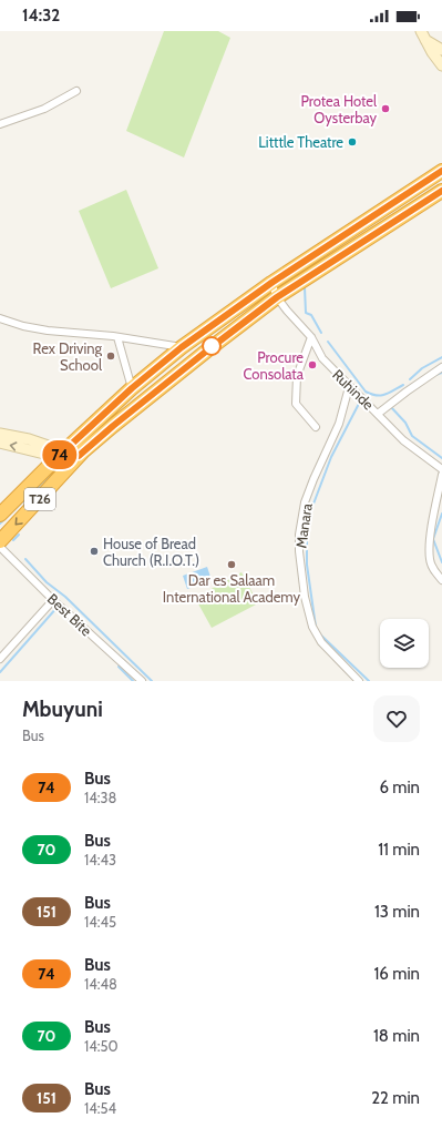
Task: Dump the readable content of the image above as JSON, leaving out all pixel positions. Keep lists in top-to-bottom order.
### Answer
{
  "streets": {
    "highway": ["T26"],
    "street": ["Ruhinde", "Manara", "Best Bite"]
  },
  "crossings": [
    ["Ruhinde", "T26"],
    ["Ruhinde", "Manara"]
  ],
  "places": [
    "Protea Hotel Oysterbay",
    "Litttle Theatre",
    "Rex Driving School",
    "Procure Consolata",
    "House of Bread Church (R.I.O.T.)",
    "Dar es Salaam International Academy"
  ],
  "lines": ["bus line 74"],
  "page": {
    "status": "14:32",
    "on_map": "74",
    "heading": ["Mbuyuni", "Bus"],
    "list": [
      {
        "mark": "74",
        "name": "Bus",
        "note": "14:38",
        "value": "6 min"
      },
      {
        "mark": "70",
        "name": "Bus",
        "note": "14:43",
        "value": "11 min"
      },
      {
        "mark": "151",
        "name": "Bus",
        "note": "14:45",
        "value": "13 min"
      },
      {
        "mark": "74",
        "name": "Bus",
        "note": "14:48",
        "value": "16 min"
      },
      {
        "mark": "70",
        "name": "Bus",
        "note": "14:50",
        "value": "18 min"
      },
      {
        "mark": "151",
        "name": "Bus",
        "note": "14:54",
        "value": "22 min"
      }
    ]
  }
}
